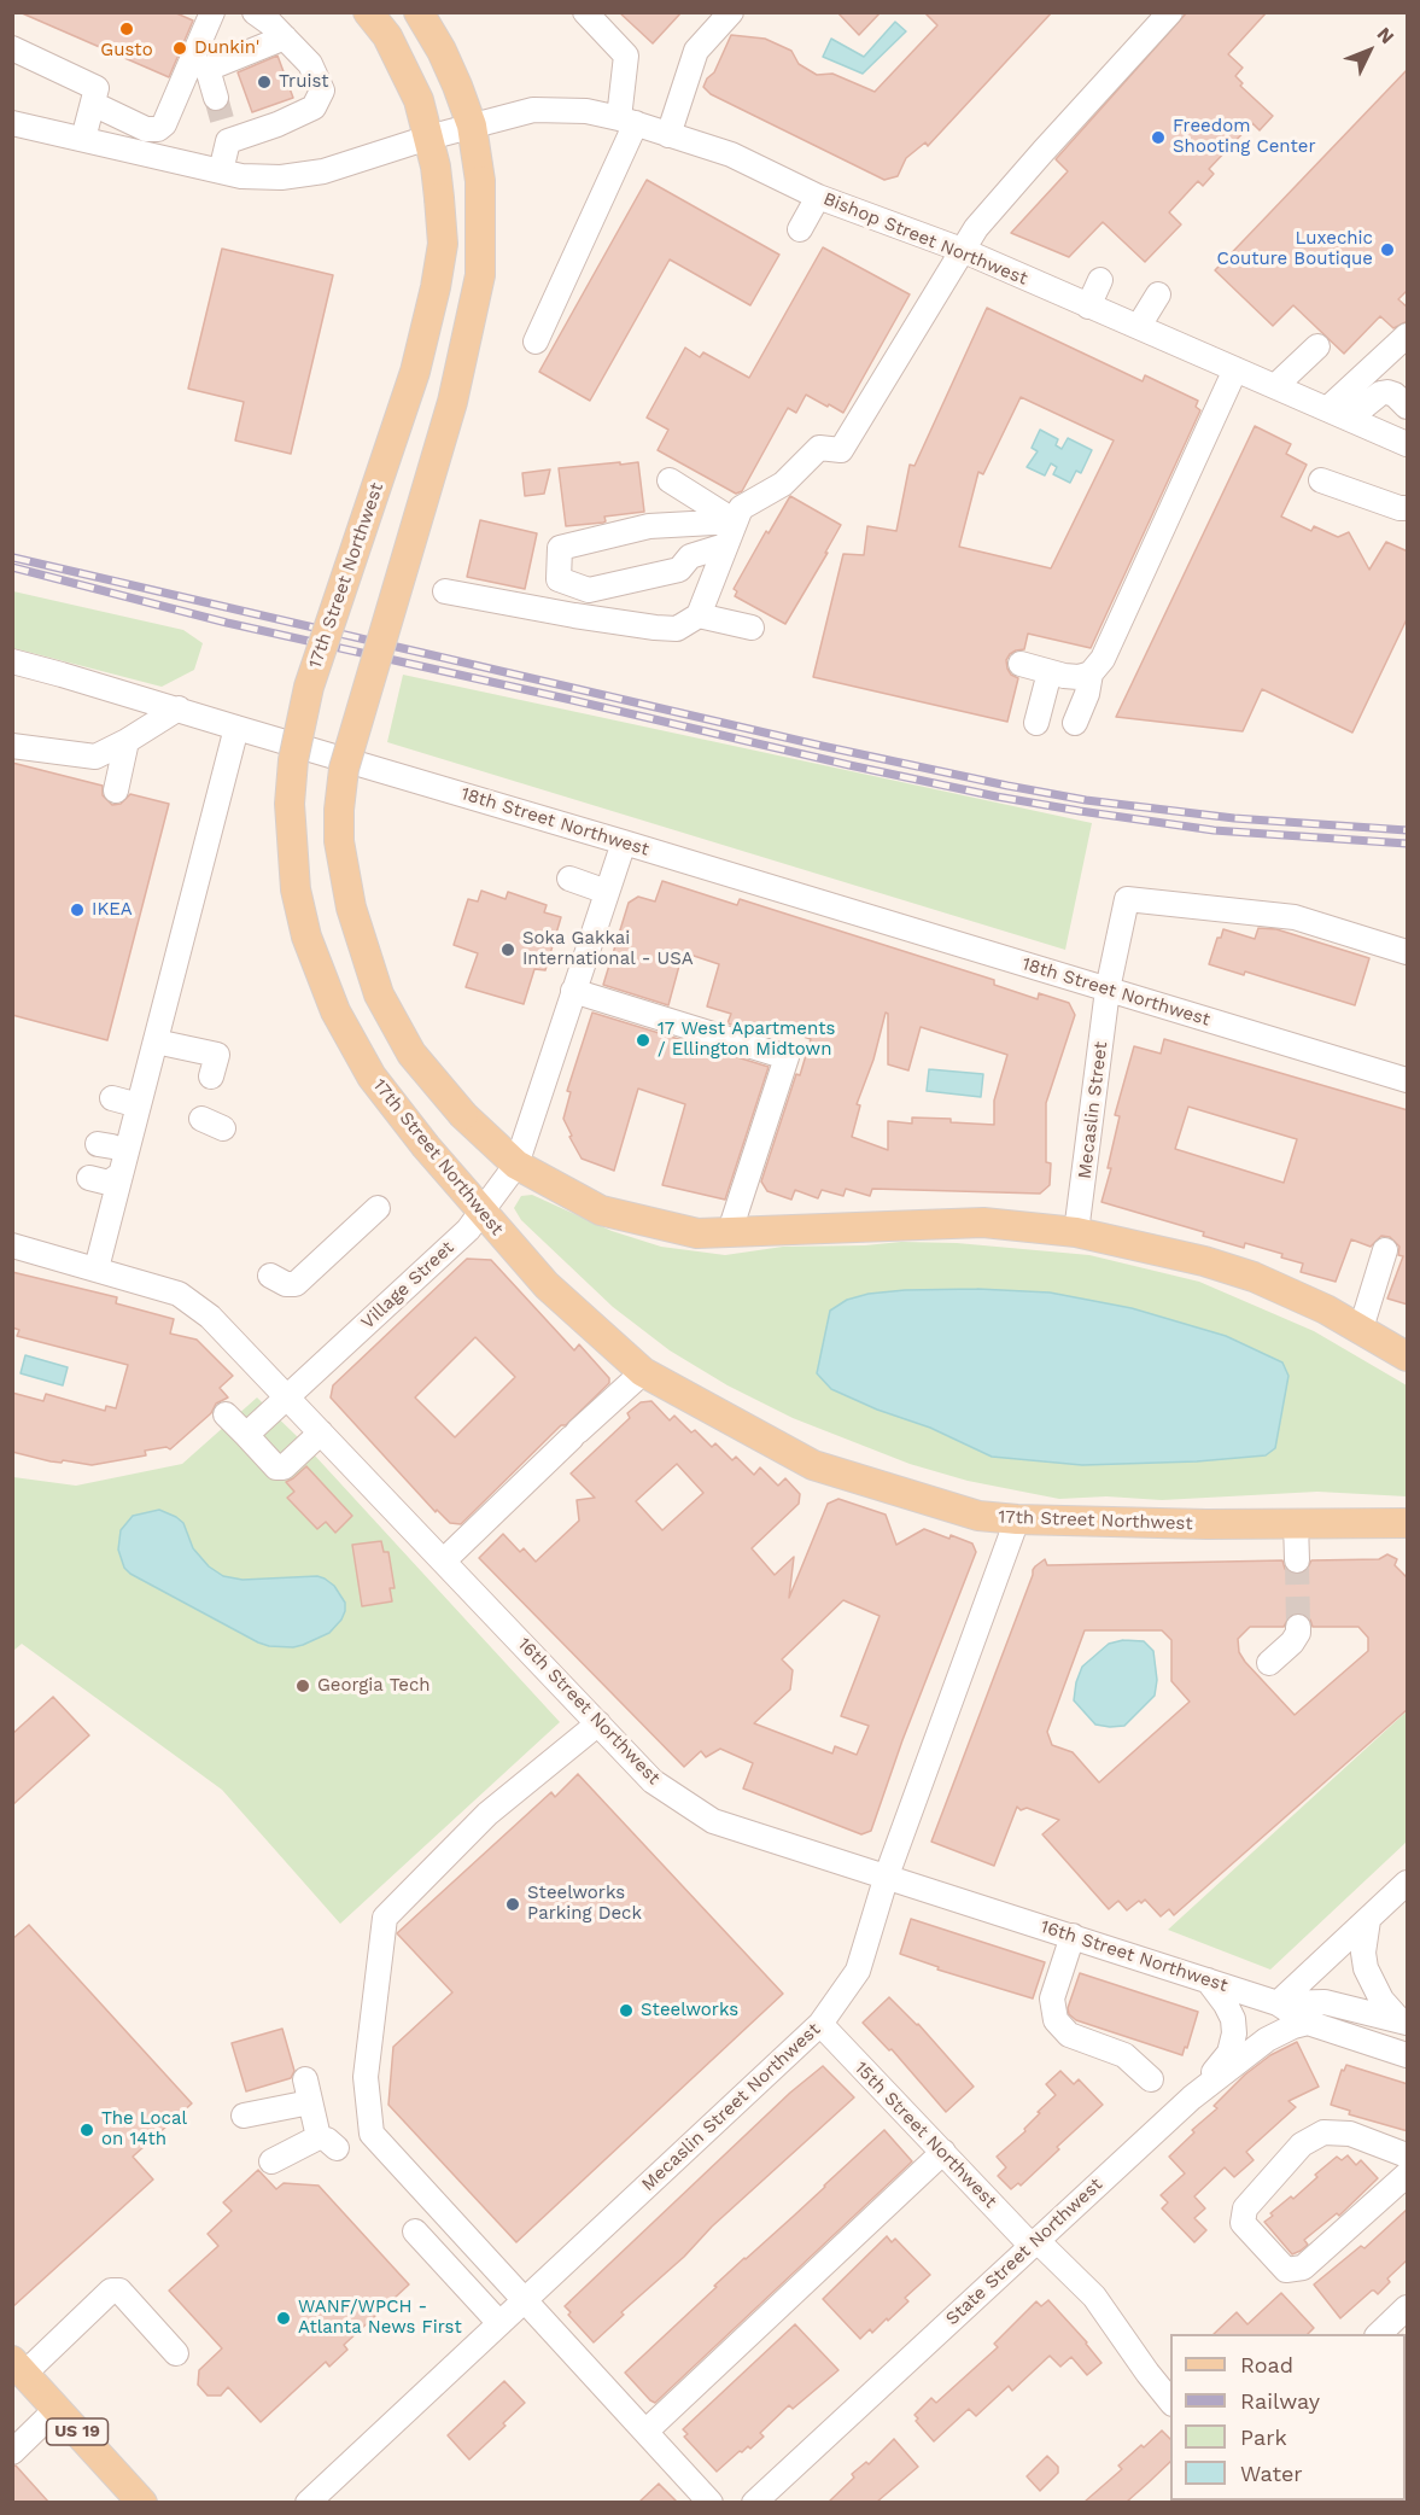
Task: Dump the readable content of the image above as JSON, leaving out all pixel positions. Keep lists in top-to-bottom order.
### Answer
{
  "streets": {
    "main road": ["17th Street Northwest", "US 19"],
    "street": [
      "Bishop Street Northwest",
      "18th Street Northwest",
      "Mecaslin Street",
      "Village Street",
      "16th Street Northwest",
      "Mecaslin Street Northwest",
      "15th Street Northwest",
      "State Street Northwest"
    ]
  },
  "crossings": [
    ["Bishop Street Northwest", "17th Street Northwest"],
    ["17th Street Northwest", "Village Street"],
    ["17th Street Northwest", "Mecaslin Street Northwest"],
    ["18th Street Northwest", "Mecaslin Street"],
    ["18th Street Northwest", "Village Street"],
    ["Village Street", "16th Street Northwest"],
    ["16th Street Northwest", "Mecaslin Street Northwest"],
    ["16th Street Northwest", "State Street Northwest"],
    ["Mecaslin Street Northwest", "15th Street Northwest"],
    ["15th Street Northwest", "State Street Northwest"]
  ],
  "places": [
    "Gusto",
    "Dunkin'",
    "Truist",
    "Freedom Shooting Center",
    "Luxechic Couture Boutique",
    "IKEA",
    "Soka Gakkai International - USA",
    "17 West Apartments / Ellington Midtown",
    "Georgia Tech",
    "Steelworks Parking Deck",
    "Steelworks",
    "The Local on 14th",
    "WANF/WPCH - Atlanta News First"
  ],
  "legend": [
    "Road",
    "Railway",
    "Park",
    "Water"
  ],
  "north": "top right"
}
